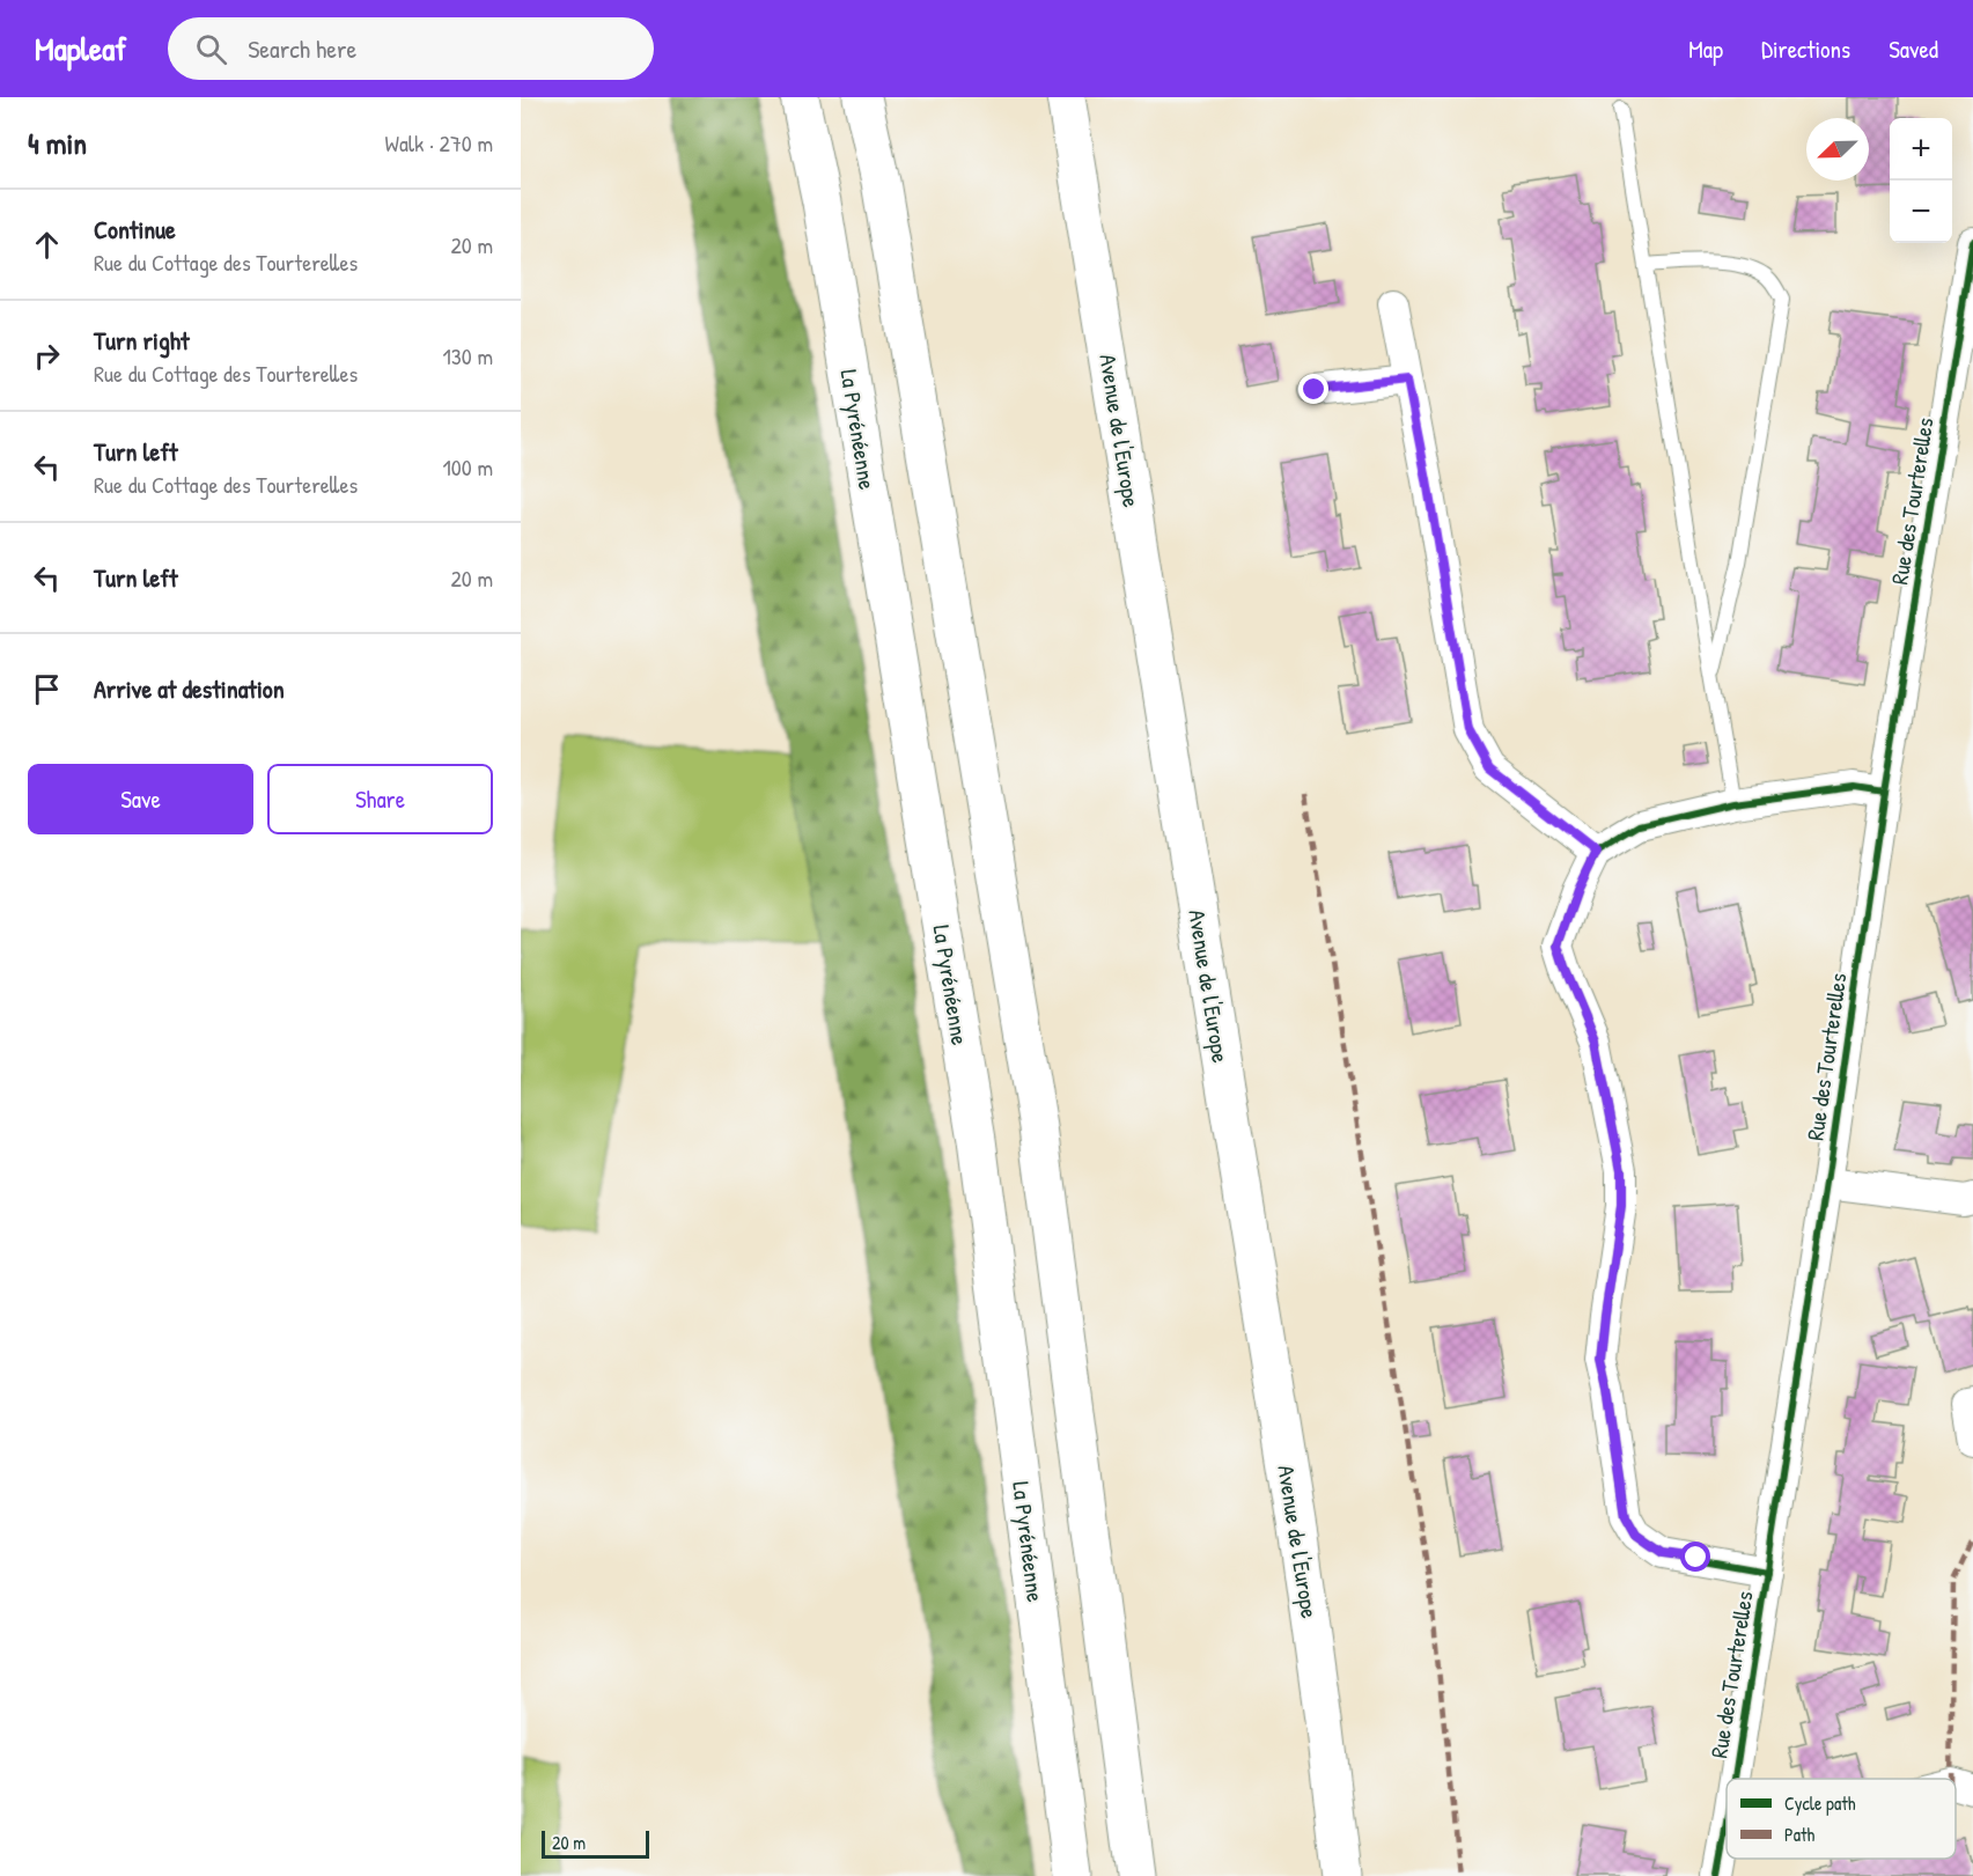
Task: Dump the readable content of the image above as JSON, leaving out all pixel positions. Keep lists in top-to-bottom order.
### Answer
{
  "streets": {
    "main road": ["La Pyrénéenne", "Avenue de l'Europe"],
    "street": ["Rue des Tourterelles"]
  },
  "legend": ["Cycle path", "Path"],
  "scale_bar": "20 m",
  "north": "bottom left",
  "page": {
    "header": "Mapleaf",
    "search": "Search here",
    "nav": ["Map", "Directions", "Saved"],
    "heading": ["4 min", "Walk · 270 m"],
    "map_buttons": ["+", "−"],
    "list": [
      ["Continue", "Rue du Cottage des Tourterelles", "20 m"],
      ["Turn right", "Rue du Cottage des Tourterelles", "130 m"],
      ["Turn left", "Rue du Cottage des Tourterelles", "100 m"],
      ["Turn left", "20 m"],
      "Arrive at destination"
    ],
    "buttons": ["Save", "Share"],
    "scale": "20 m"
  }
}
